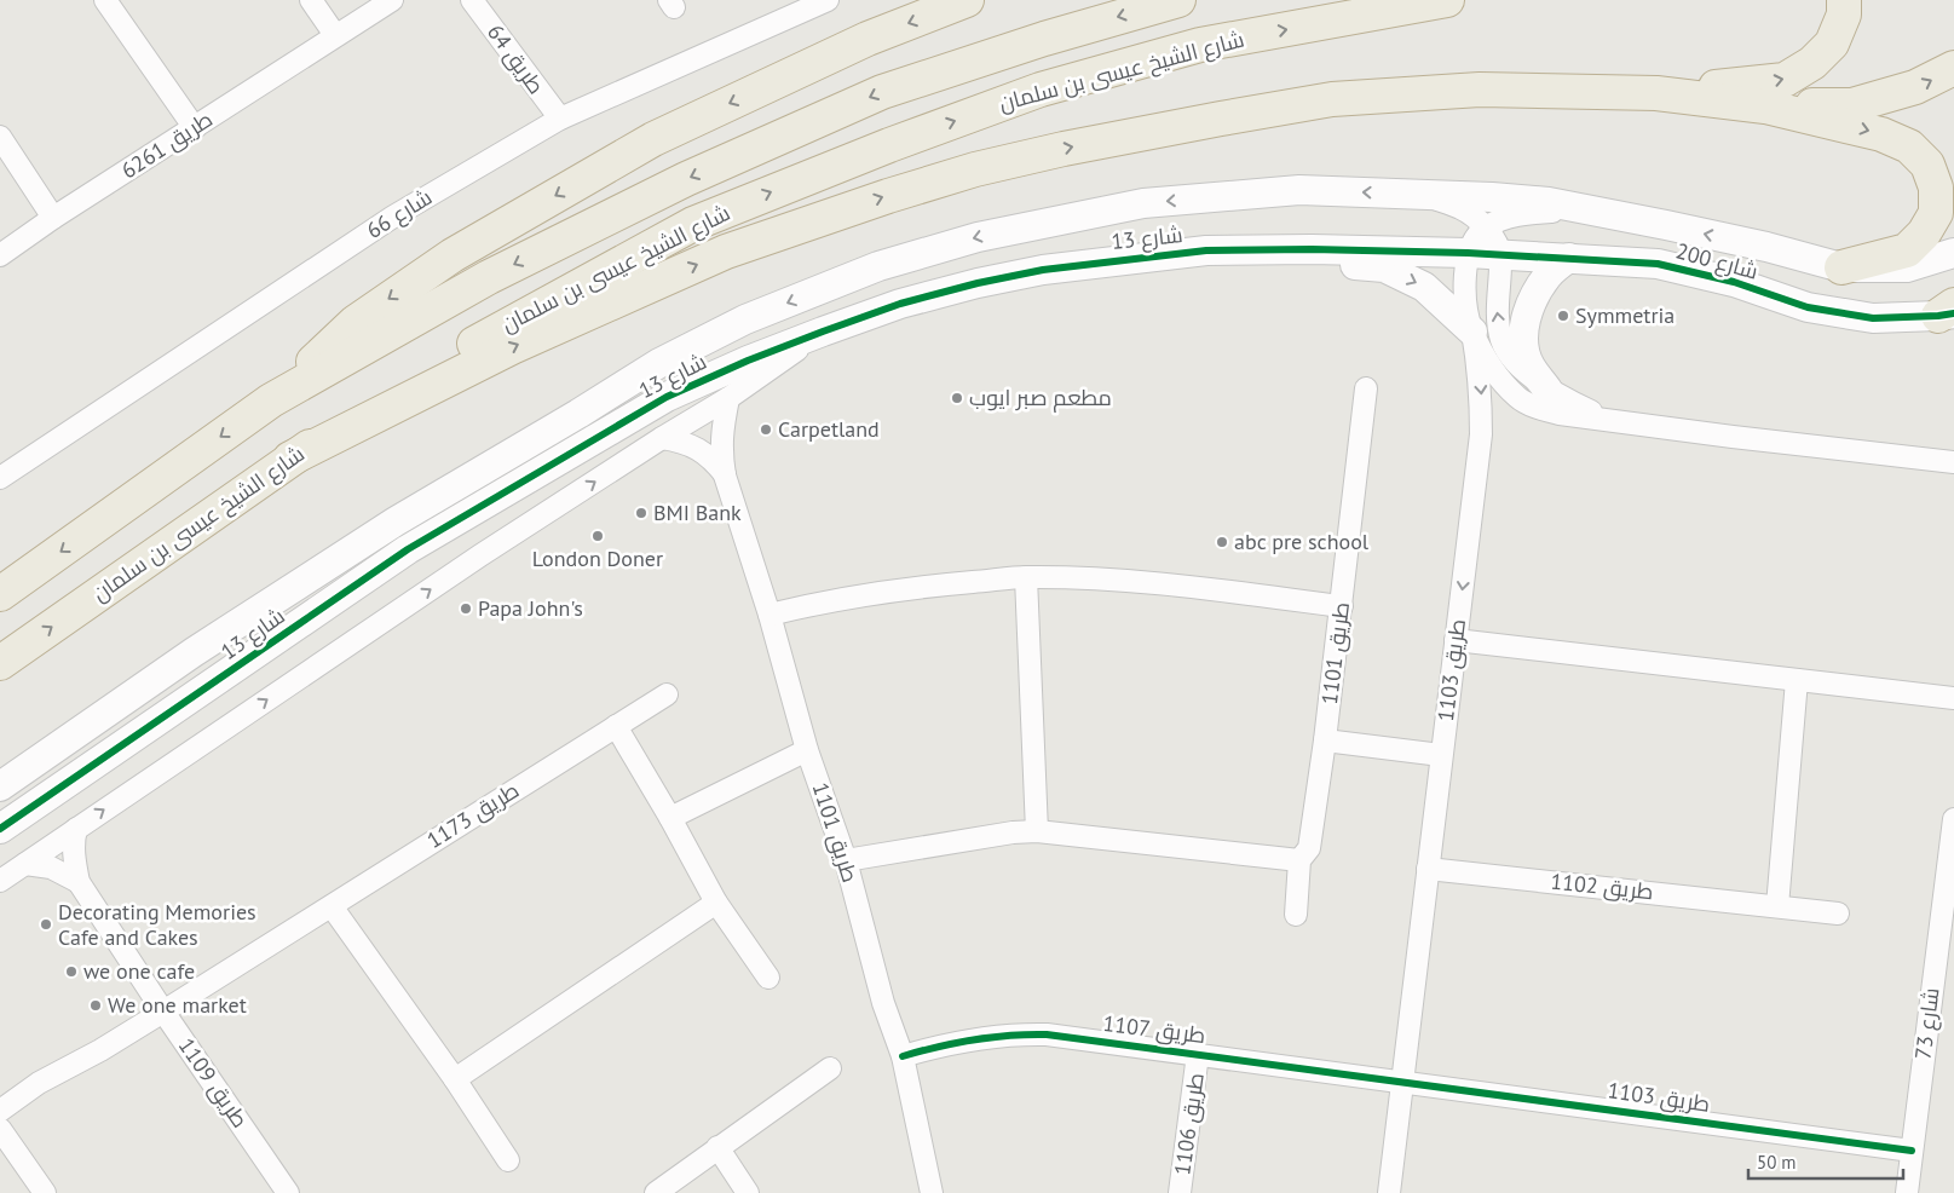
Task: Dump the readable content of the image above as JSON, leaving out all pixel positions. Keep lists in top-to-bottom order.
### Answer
{
  "streets": {
    "highway": ["شارع الشيخ عيسى بن سلمان"],
    "street": [
      "طريق 64",
      "طريق 6261",
      "شارع 66",
      "شارع 13",
      "شارع 200",
      "طريق 1101",
      "طريق 1103",
      "طريق 1173",
      "طريق 1102",
      "شارع 73",
      "طريق 1107",
      "طريق 1109",
      "طريق 1106"
    ]
  },
  "crossings": [
    ["طريق 64", "شارع 66"],
    ["شارع 13", "شارع 200"],
    ["طريق 1101", "طريق 1107"],
    ["طريق 1103", "طريق 1102"],
    ["طريق 1103", "شارع 73"],
    ["طريق 1103", "طريق 1107"],
    ["طريق 1173", "طريق 1109"],
    ["طريق 1107", "طريق 1106"]
  ],
  "places": [
    "Symmetria",
    "مطعم صبر ايوب",
    "Carpetland",
    "BMI Bank",
    "London Doner",
    "abc pre school",
    "Papa John's",
    "Decorating Memories Cafe and Cakes",
    "we one cafe",
    "We one market"
  ],
  "scale_bar": "50 m"
}
